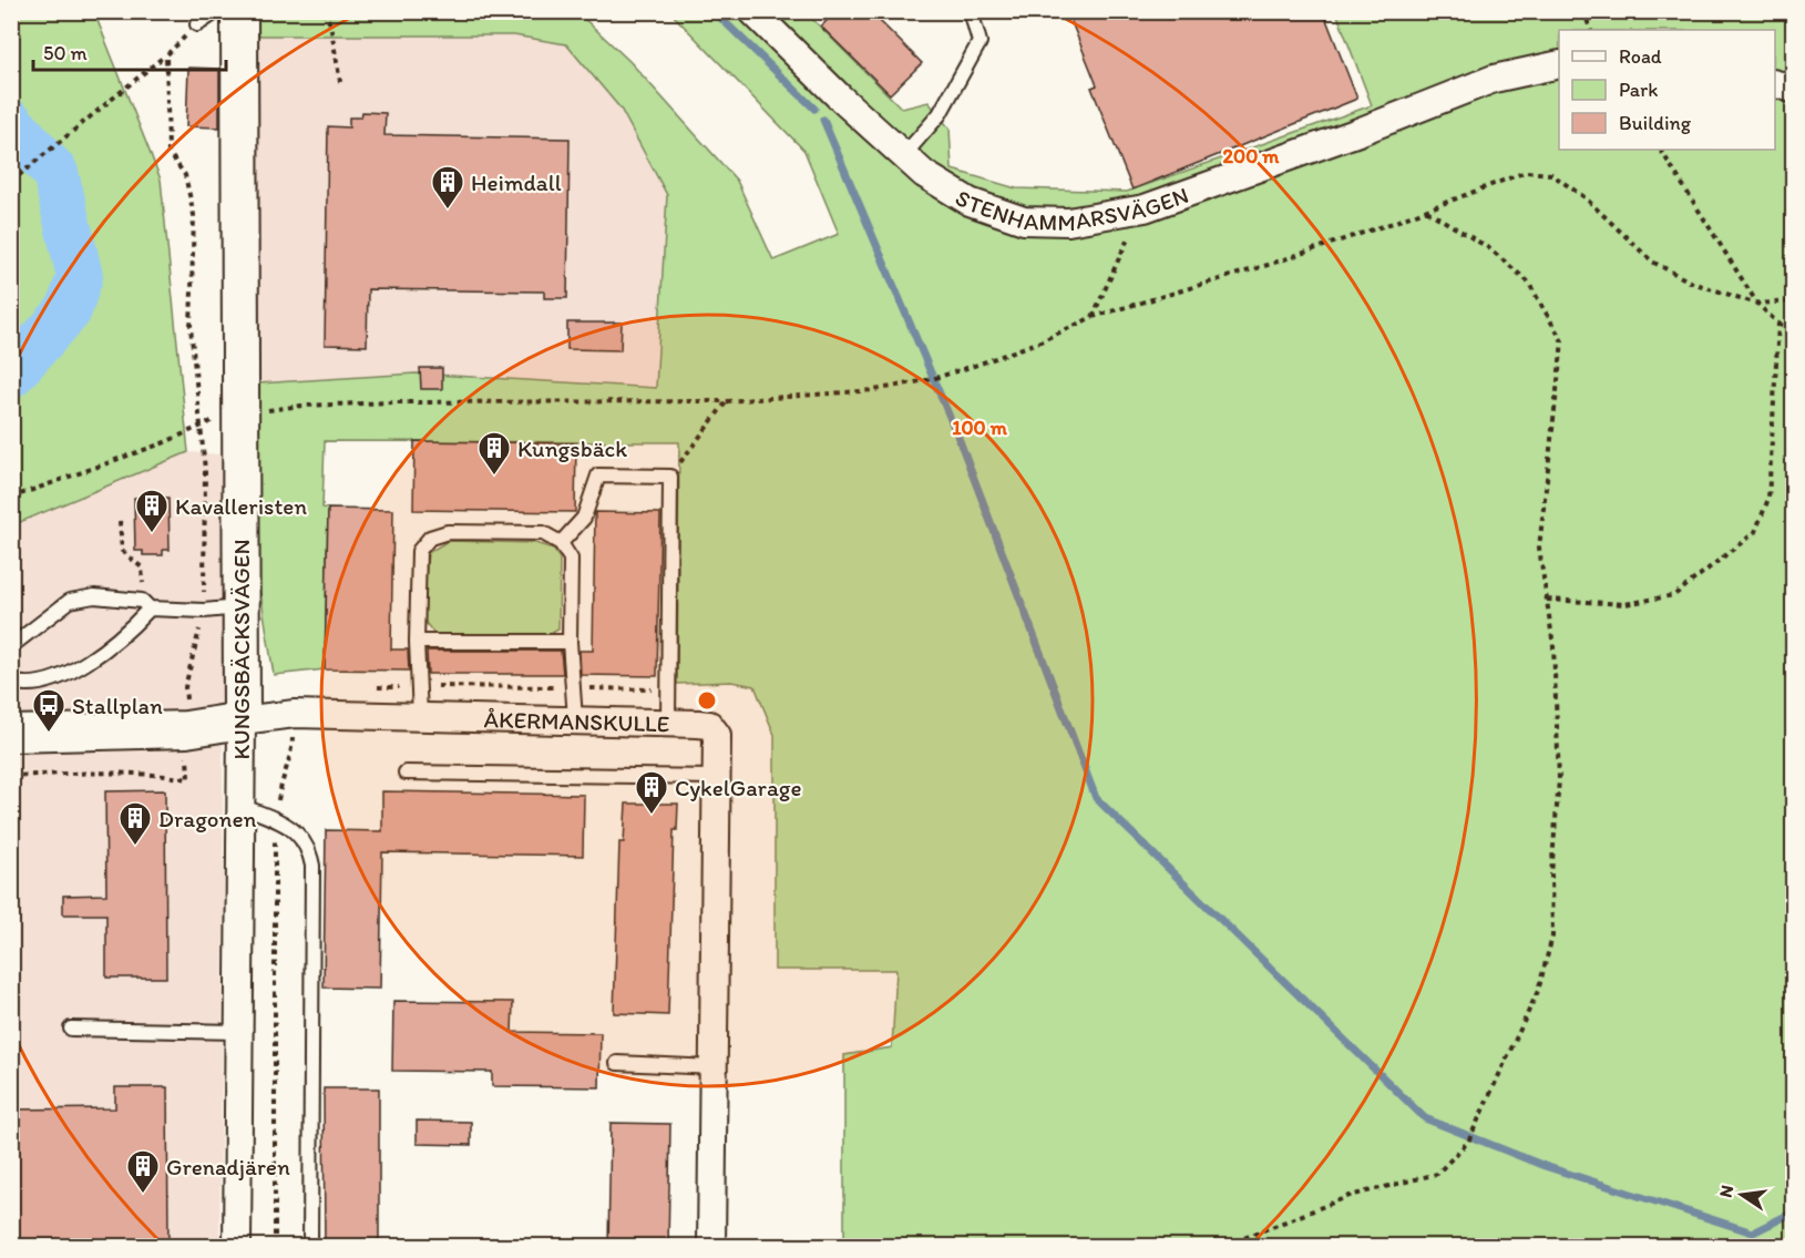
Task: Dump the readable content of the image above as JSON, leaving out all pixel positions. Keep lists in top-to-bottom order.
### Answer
{
  "streets": {
    "street": ["STENHAMMARSVÄGEN", "KUNGSBÄCKSVÄGEN", "ÅKERMANSKULLE"]
  },
  "crossings": [
    ["KUNGSBÄCKSVÄGEN", "ÅKERMANSKULLE"]
  ],
  "places": {
    "building": [
      "Heimdall",
      "Kungsbäck",
      "Kavalleristen",
      "CykelGarage",
      "Dragonen",
      "Grenadjären"
    ],
    "bus stop": ["Stallplan"]
  },
  "legend": ["Road", "Park", "Building"],
  "scale_bar": "50 m",
  "north": "left",
  "rings": ["200 m", "100 m"]
}
